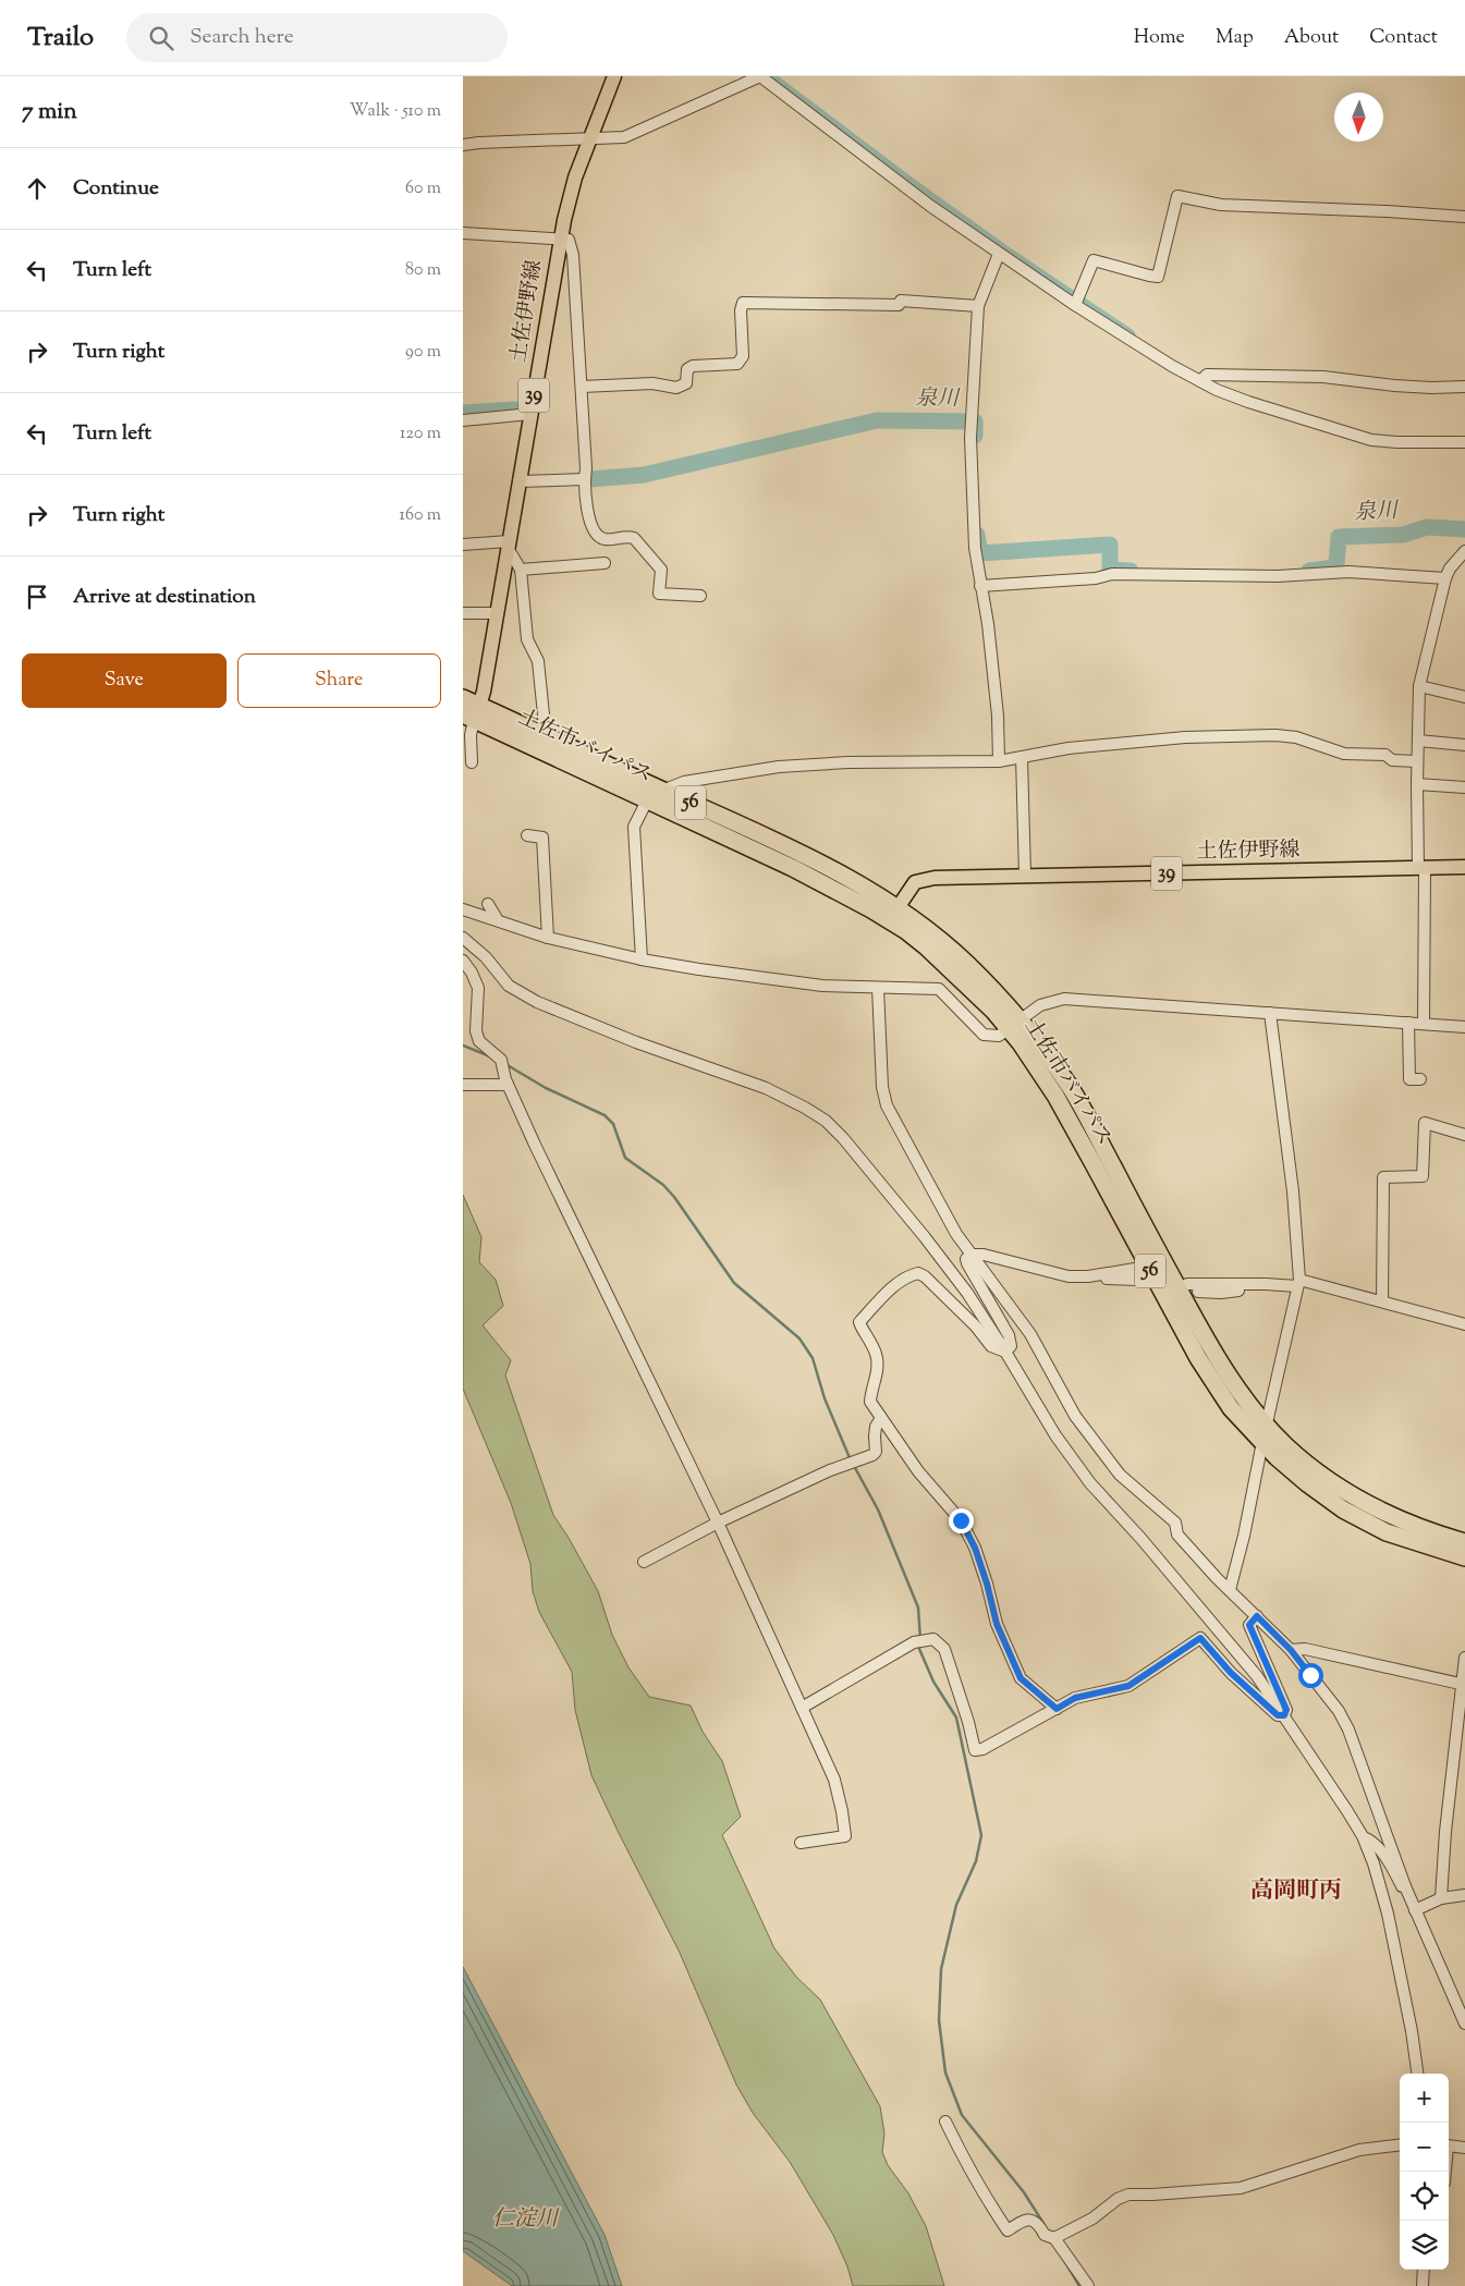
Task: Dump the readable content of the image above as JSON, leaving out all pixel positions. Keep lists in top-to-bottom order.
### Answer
{
  "streets": {
    "highway": ["土佐市バイパス", "56"],
    "main road": ["土佐伊野線", "39"]
  },
  "crossings": [
    ["土佐伊野線", "土佐市バイパス"]
  ],
  "districts": ["高岡町丙"],
  "water": ["泉川", "仁淀川"],
  "north": "bottom",
  "page": {
    "header": "Trailo",
    "search": "Search here",
    "nav": [
      "Home",
      "Map",
      "About",
      "Contact"
    ],
    "heading": ["7 min", "Walk · 510 m"],
    "list": [
      ["Continue", "60 m"],
      ["Turn left", "80 m"],
      ["Turn right", "90 m"],
      ["Turn left", "120 m"],
      ["Turn right", "160 m"],
      "Arrive at destination"
    ],
    "buttons": ["Save", "Share"],
    "map_buttons": ["+", "−"]
  }
}
